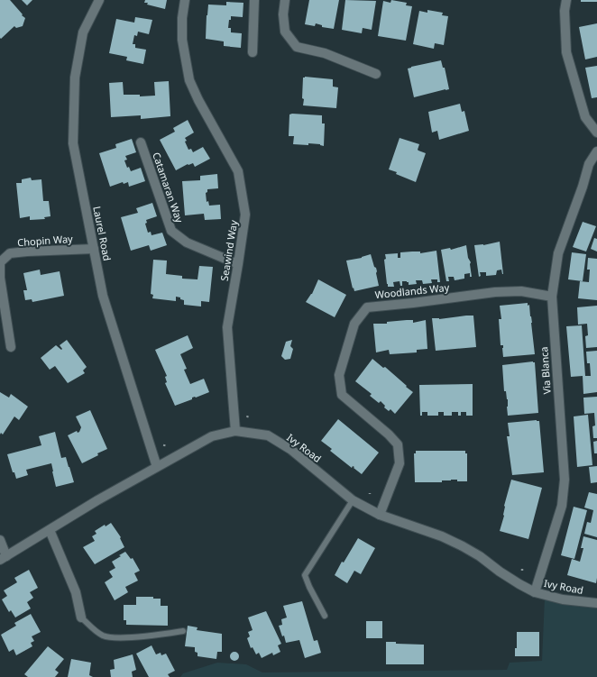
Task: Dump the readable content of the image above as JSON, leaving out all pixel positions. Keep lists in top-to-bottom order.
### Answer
{
  "streets": {
    "street": [
      "Catamaran Way",
      "Laurel Road",
      "Chopin Way",
      "Seawind Way",
      "Woodlands Way",
      "Via Blanca",
      "Ivy Road"
    ]
  },
  "crossings": [
    ["Catamaran Way", "Seawind Way"],
    ["Laurel Road", "Chopin Way"],
    ["Laurel Road", "Ivy Road"],
    ["Seawind Way", "Ivy Road"],
    ["Woodlands Way", "Via Blanca"],
    ["Woodlands Way", "Ivy Road"],
    ["Via Blanca", "Ivy Road"]
  ]
}
